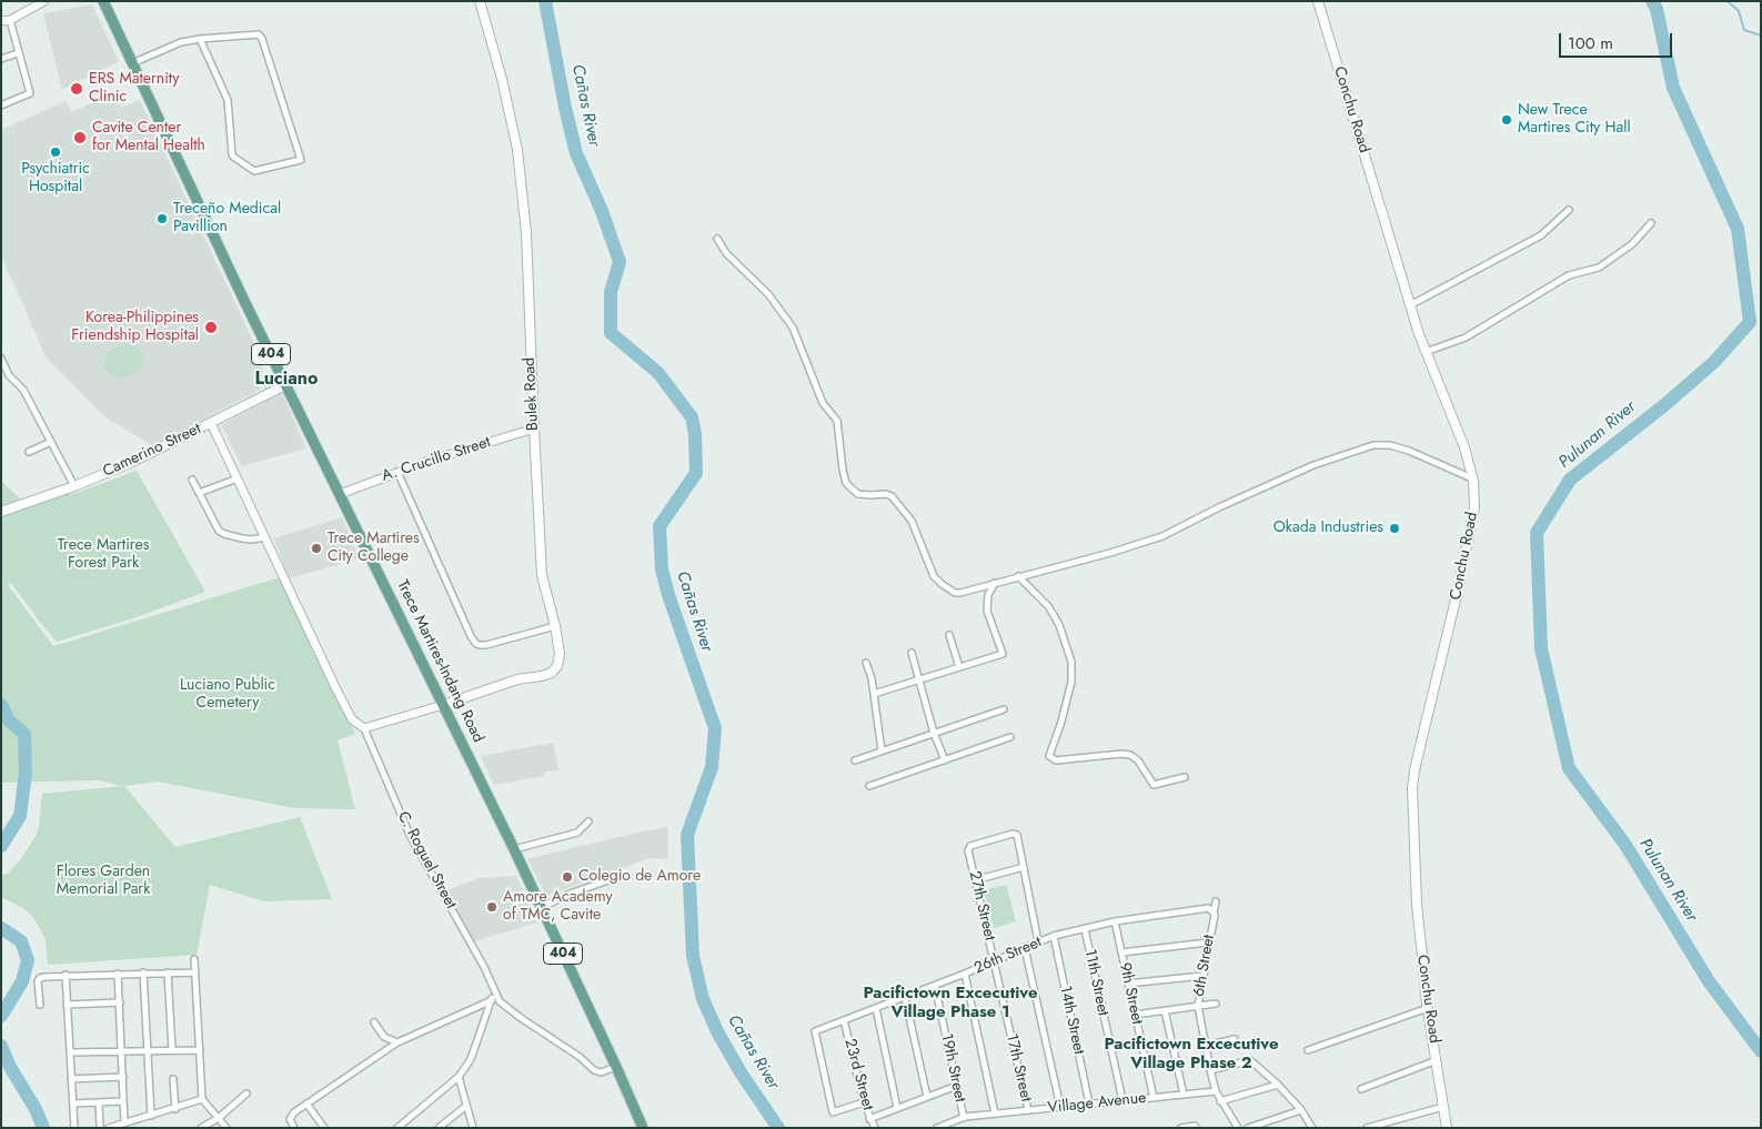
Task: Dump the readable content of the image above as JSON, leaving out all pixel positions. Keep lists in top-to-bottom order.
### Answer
{
  "streets": {
    "main road": [
      "Conchu Road",
      "404",
      "Bulek Road",
      "Camerino Street",
      "Trece Martires-Indang Road"
    ],
    "street": [
      "A. Crucillo Street",
      "C. Roguel Street",
      "27th Street",
      "26th Street",
      "6th Street",
      "11th Street",
      "9th Street",
      "14th Street",
      "19th Street",
      "17th Street",
      "23rd Street",
      "Village Avenue"
    ]
  },
  "crossings": [
    ["Bulek Road", "A. Crucillo Street"],
    ["Bulek Road", "Trece Martires-Indang Road"],
    ["Camerino Street", "Trece Martires-Indang Road"],
    ["A. Crucillo Street", "Trece Martires-Indang Road"],
    ["Trece Martires-Indang Road", "C. Roguel Street"],
    ["27th Street", "26th Street"],
    ["27th Street", "17th Street"],
    ["26th Street", "6th Street"],
    ["26th Street", "11th Street"],
    ["26th Street", "9th Street"],
    ["26th Street", "14th Street"],
    ["26th Street", "19th Street"],
    ["26th Street", "17th Street"],
    ["26th Street", "23rd Street"],
    ["6th Street", "Village Avenue"],
    ["11th Street", "Village Avenue"],
    ["9th Street", "Village Avenue"],
    ["14th Street", "Village Avenue"],
    ["19th Street", "Village Avenue"],
    ["17th Street", "Village Avenue"]
  ],
  "districts": ["Luciano", "Pacifictown Excecutive Village Phase 1", "Pacifictown Excecutive Village Phase 2"],
  "water": ["Cañas River", "Pulunan River"],
  "parks": ["Trece Martires Forest Park", "Luciano Public Cemetery", "Flores Garden Memorial Park"],
  "places": [
    "ERS Maternity Clinic",
    "New Trece Martires City Hall",
    "Cavite Center for Mental Health",
    "Psychiatric Hospital",
    "Treceño Medical Pavillion",
    "Korea-Philippines Friendship Hospital",
    "Okada Industries",
    "Trece Martires City College",
    "Colegio de Amore",
    "Amore Academy of TMC, Cavite"
  ],
  "scale_bar": "100 m"
}
